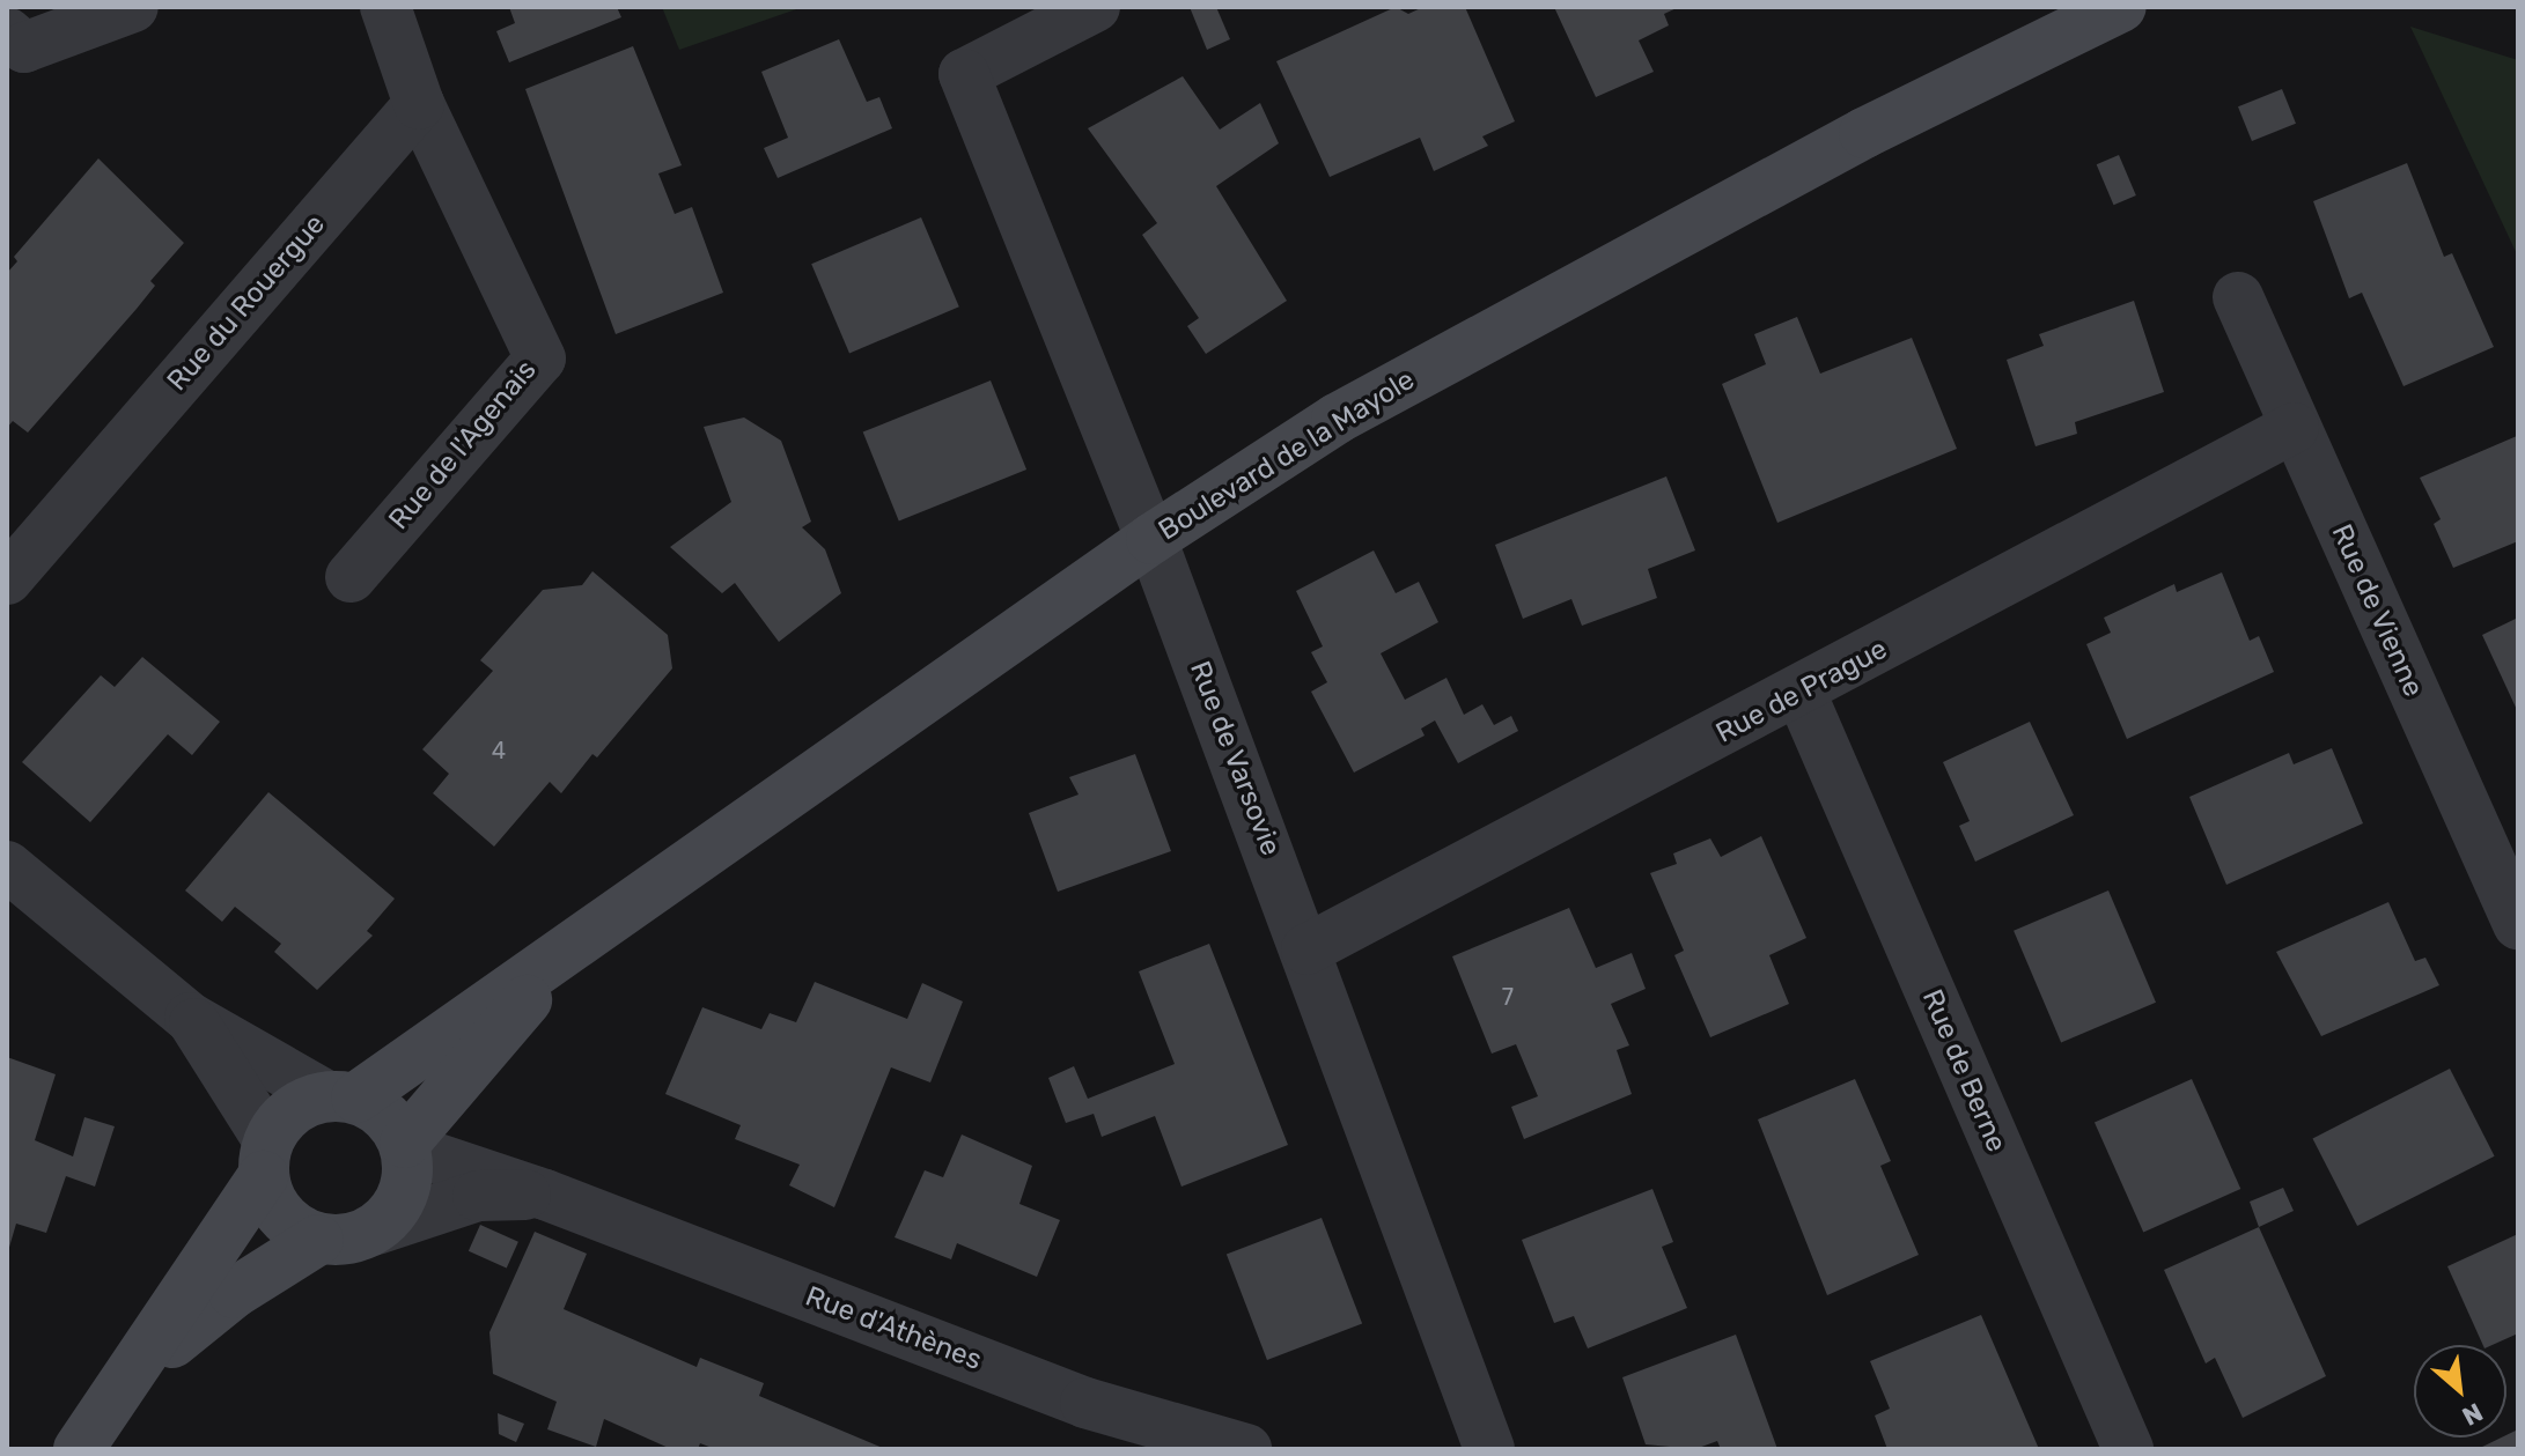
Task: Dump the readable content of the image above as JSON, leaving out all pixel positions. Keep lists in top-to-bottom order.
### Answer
{
  "streets": {
    "main road": ["Boulevard de la Mayole"],
    "street": [
      "Rue du Rouergue",
      "Rue de l'Agenais",
      "Rue de Vienne",
      "Rue de Prague",
      "Rue de Varsovie",
      "Rue de Berne",
      "Rue d'Athènes"
    ]
  },
  "crossings": [
    ["Rue du Rouergue", "Rue de l'Agenais"],
    ["Boulevard de la Mayole", "Rue de Varsovie"],
    ["Boulevard de la Mayole", "Rue d'Athènes"],
    ["Rue de Vienne", "Rue de Prague"],
    ["Rue de Prague", "Rue de Varsovie"],
    ["Rue de Prague", "Rue de Berne"]
  ],
  "house_numbers": ["4", "7"],
  "north": "bottom right"
}
